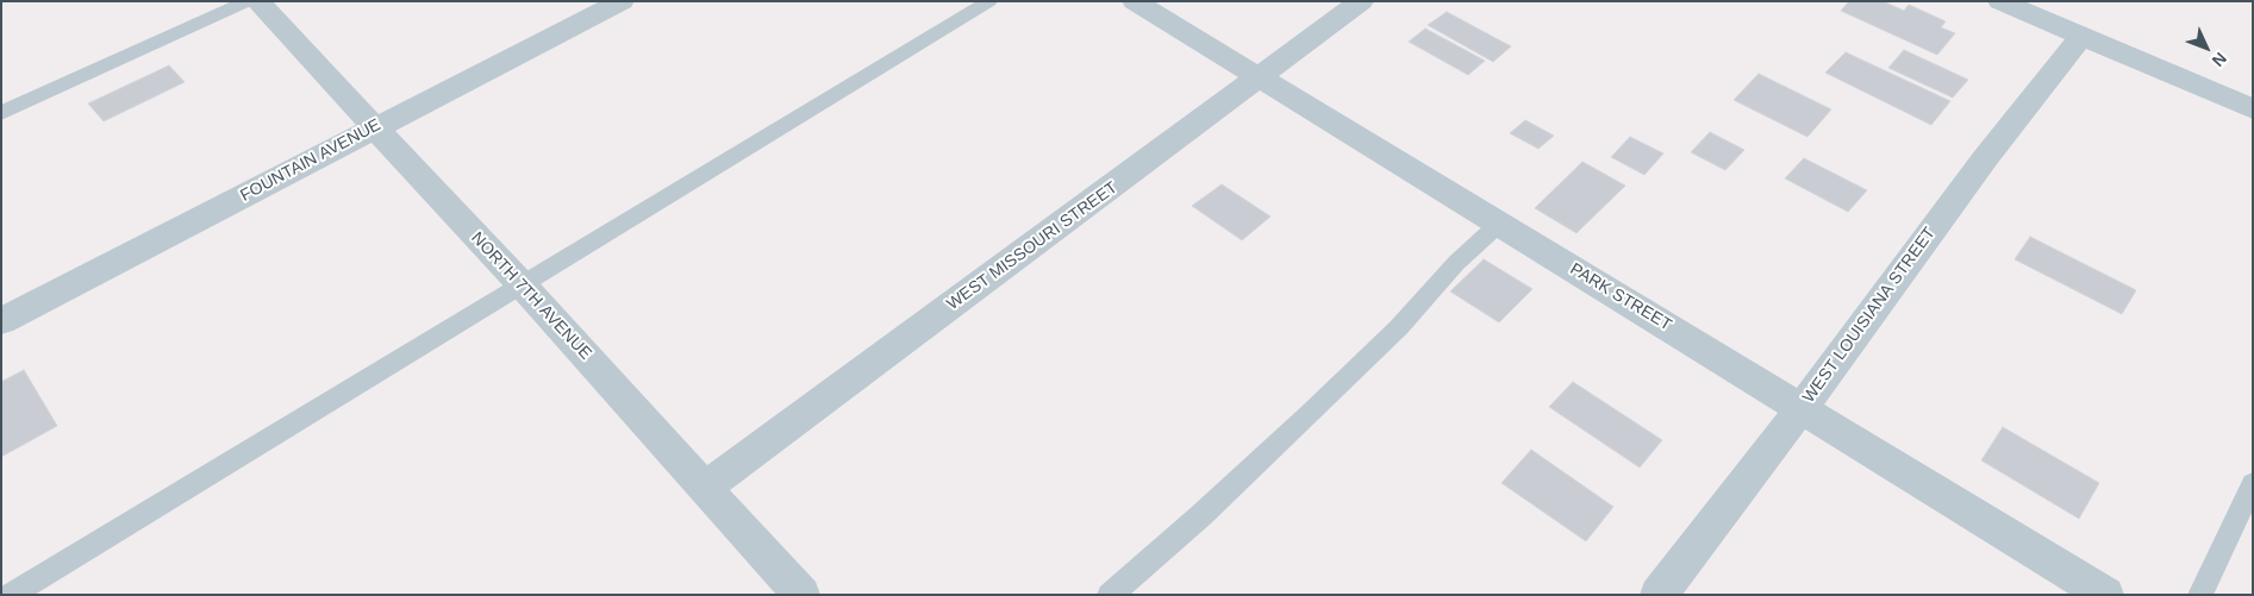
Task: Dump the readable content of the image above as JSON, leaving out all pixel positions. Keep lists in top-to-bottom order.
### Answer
{
  "streets": {
    "street": [
      "FOUNTAIN AVENUE",
      "WEST MISSOURI STREET",
      "NORTH 7TH AVENUE",
      "PARK STREET",
      "WEST LOUISIANA STREET"
    ]
  },
  "crossings": [
    ["FOUNTAIN AVENUE", "NORTH 7TH AVENUE"],
    ["WEST MISSOURI STREET", "NORTH 7TH AVENUE"],
    ["WEST MISSOURI STREET", "PARK STREET"],
    ["PARK STREET", "WEST LOUISIANA STREET"]
  ],
  "north": "bottom right"
}
